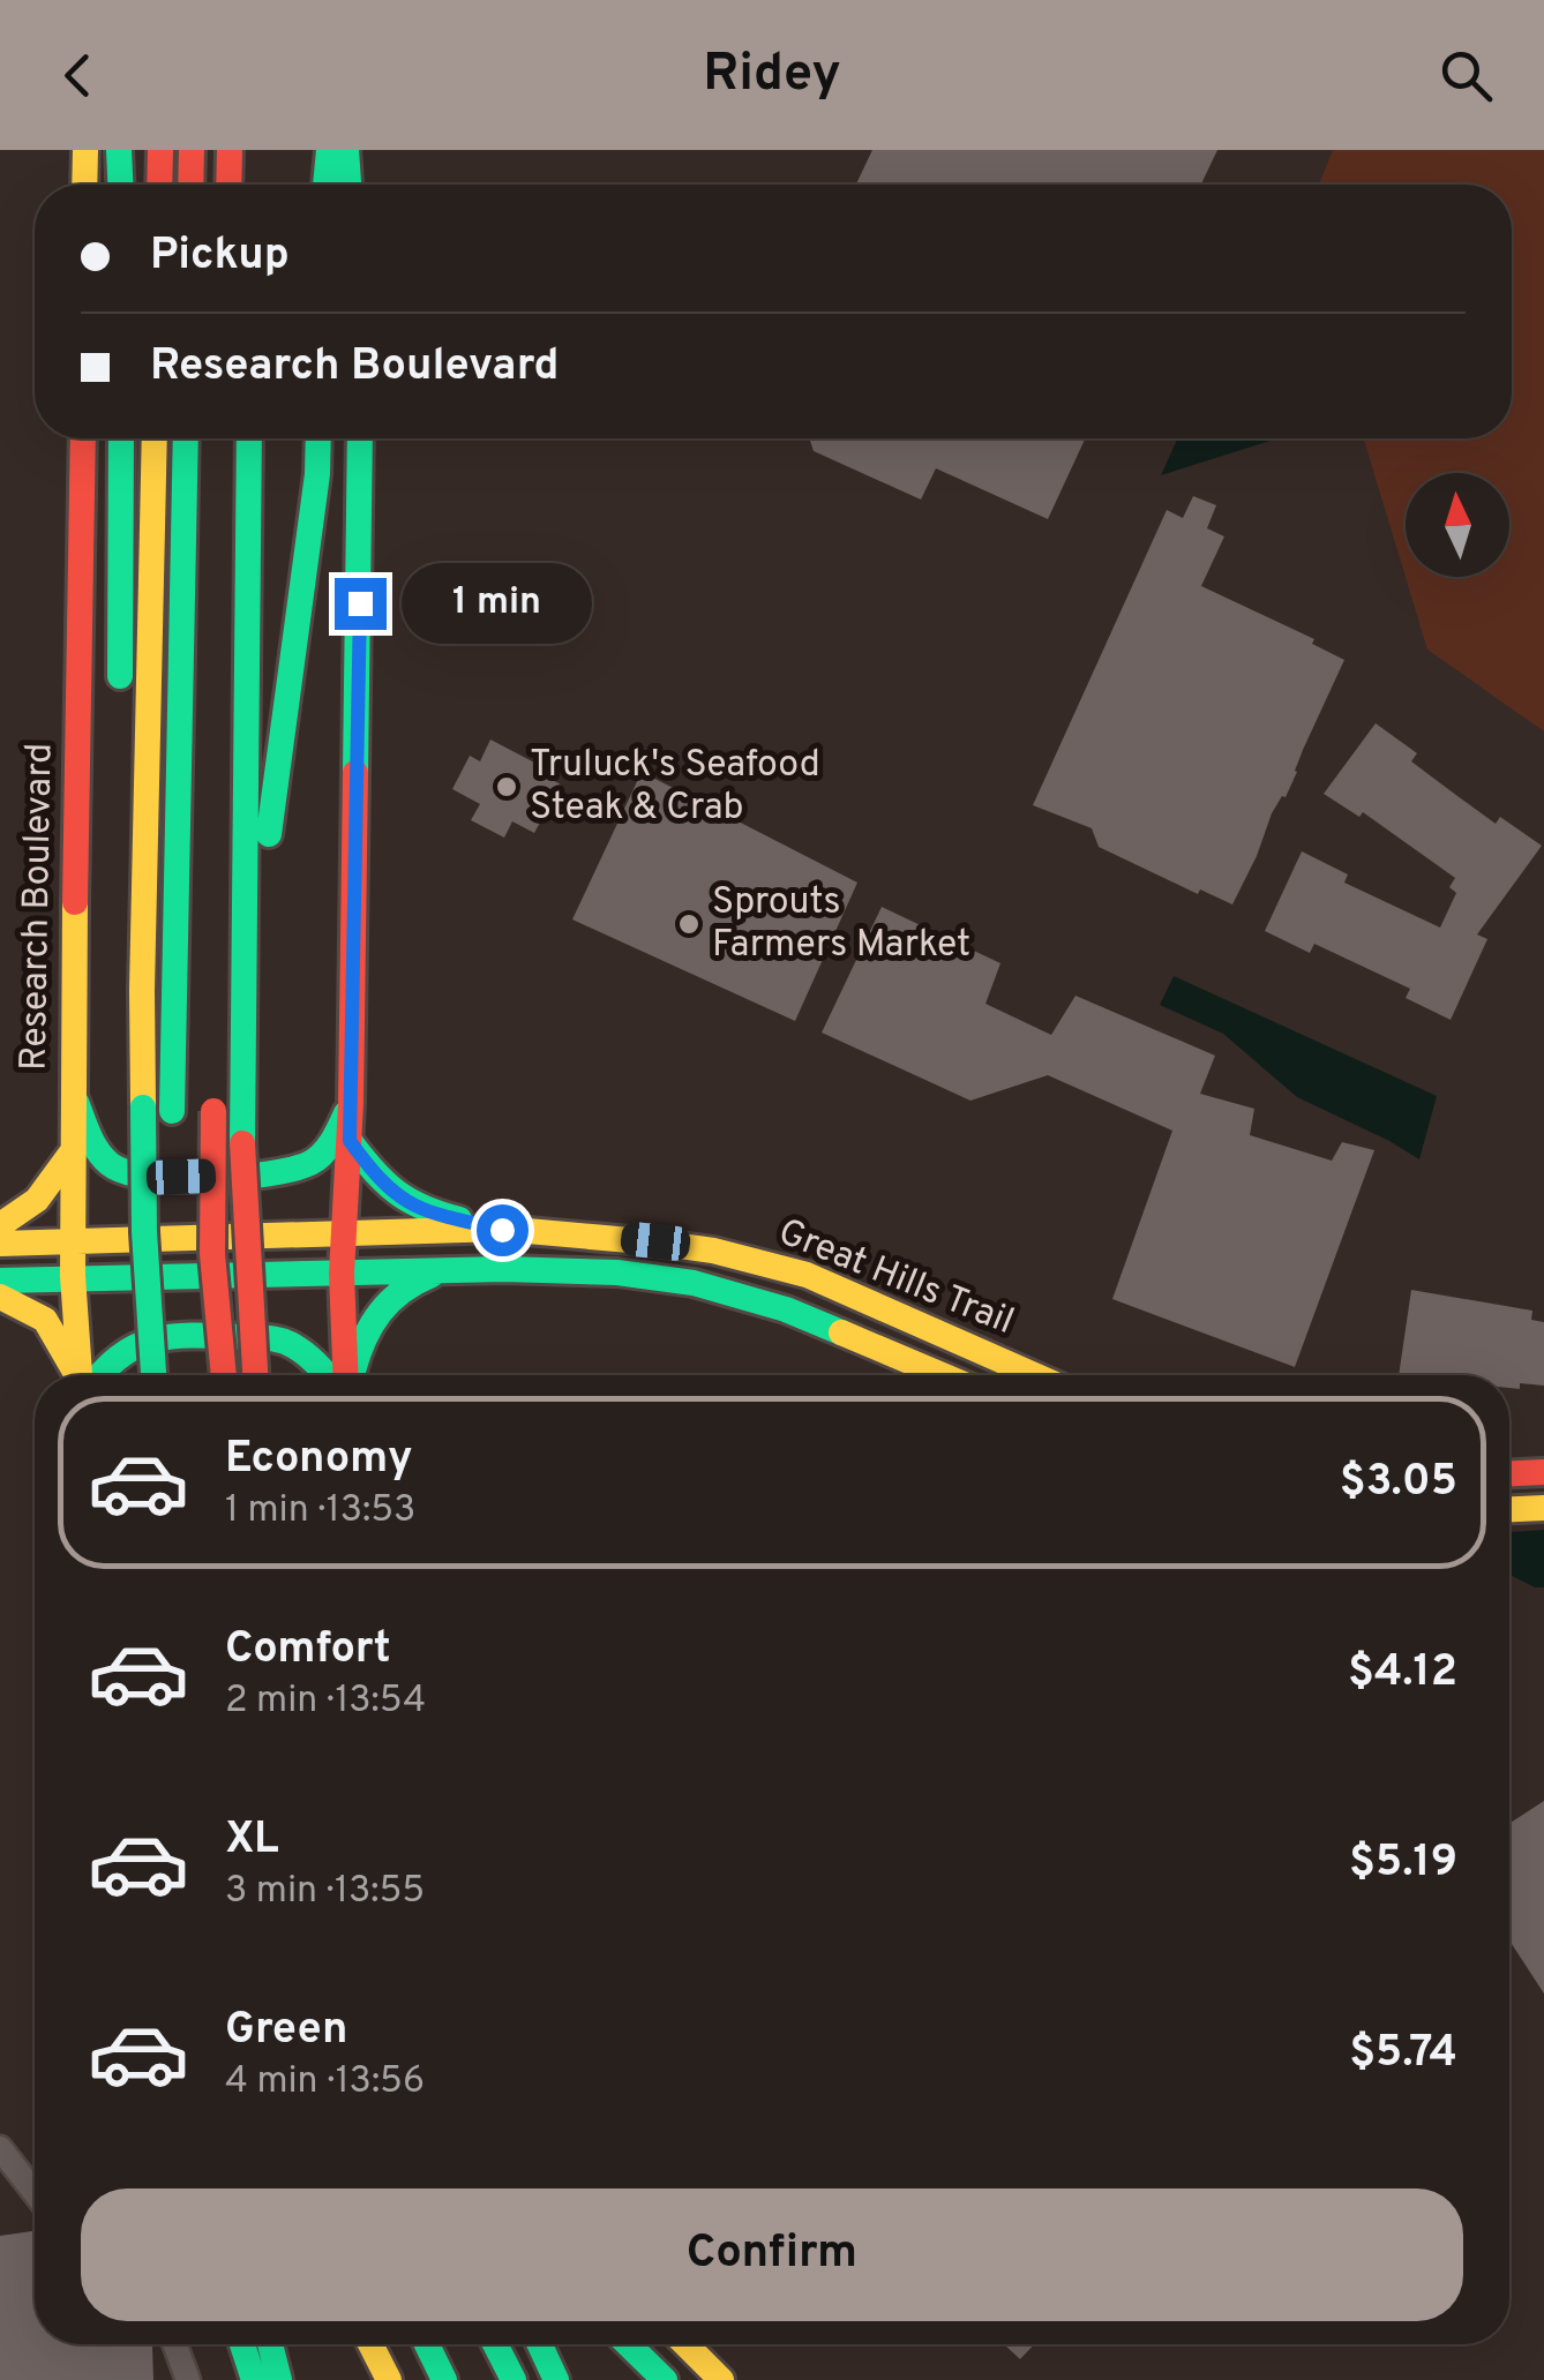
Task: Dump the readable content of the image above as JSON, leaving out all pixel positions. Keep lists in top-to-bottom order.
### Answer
{
  "streets": {
    "main road": ["Research Boulevard", "Great Hills Trail"]
  },
  "crossings": [
    ["Research Boulevard", "Great Hills Trail"]
  ],
  "places": ["Truluck's Seafood Steak & Crab", "Sprouts Farmers Market"],
  "north": "top",
  "page": {
    "header": "Ridey",
    "banner": ["Pickup", "Research Boulevard"],
    "bubble": "1 min",
    "list": [
      {
        "name": "Economy",
        "note": "1 min · 13:53",
        "value": "$3.05"
      },
      {
        "name": "Comfort",
        "note": "2 min · 13:54",
        "value": "$4.12"
      },
      {
        "name": "XL",
        "note": "3 min · 13:55",
        "value": "$5.19"
      },
      {
        "name": "Green",
        "note": "4 min · 13:56",
        "value": "$5.74"
      }
    ],
    "buttons": "Confirm"
  }
}
